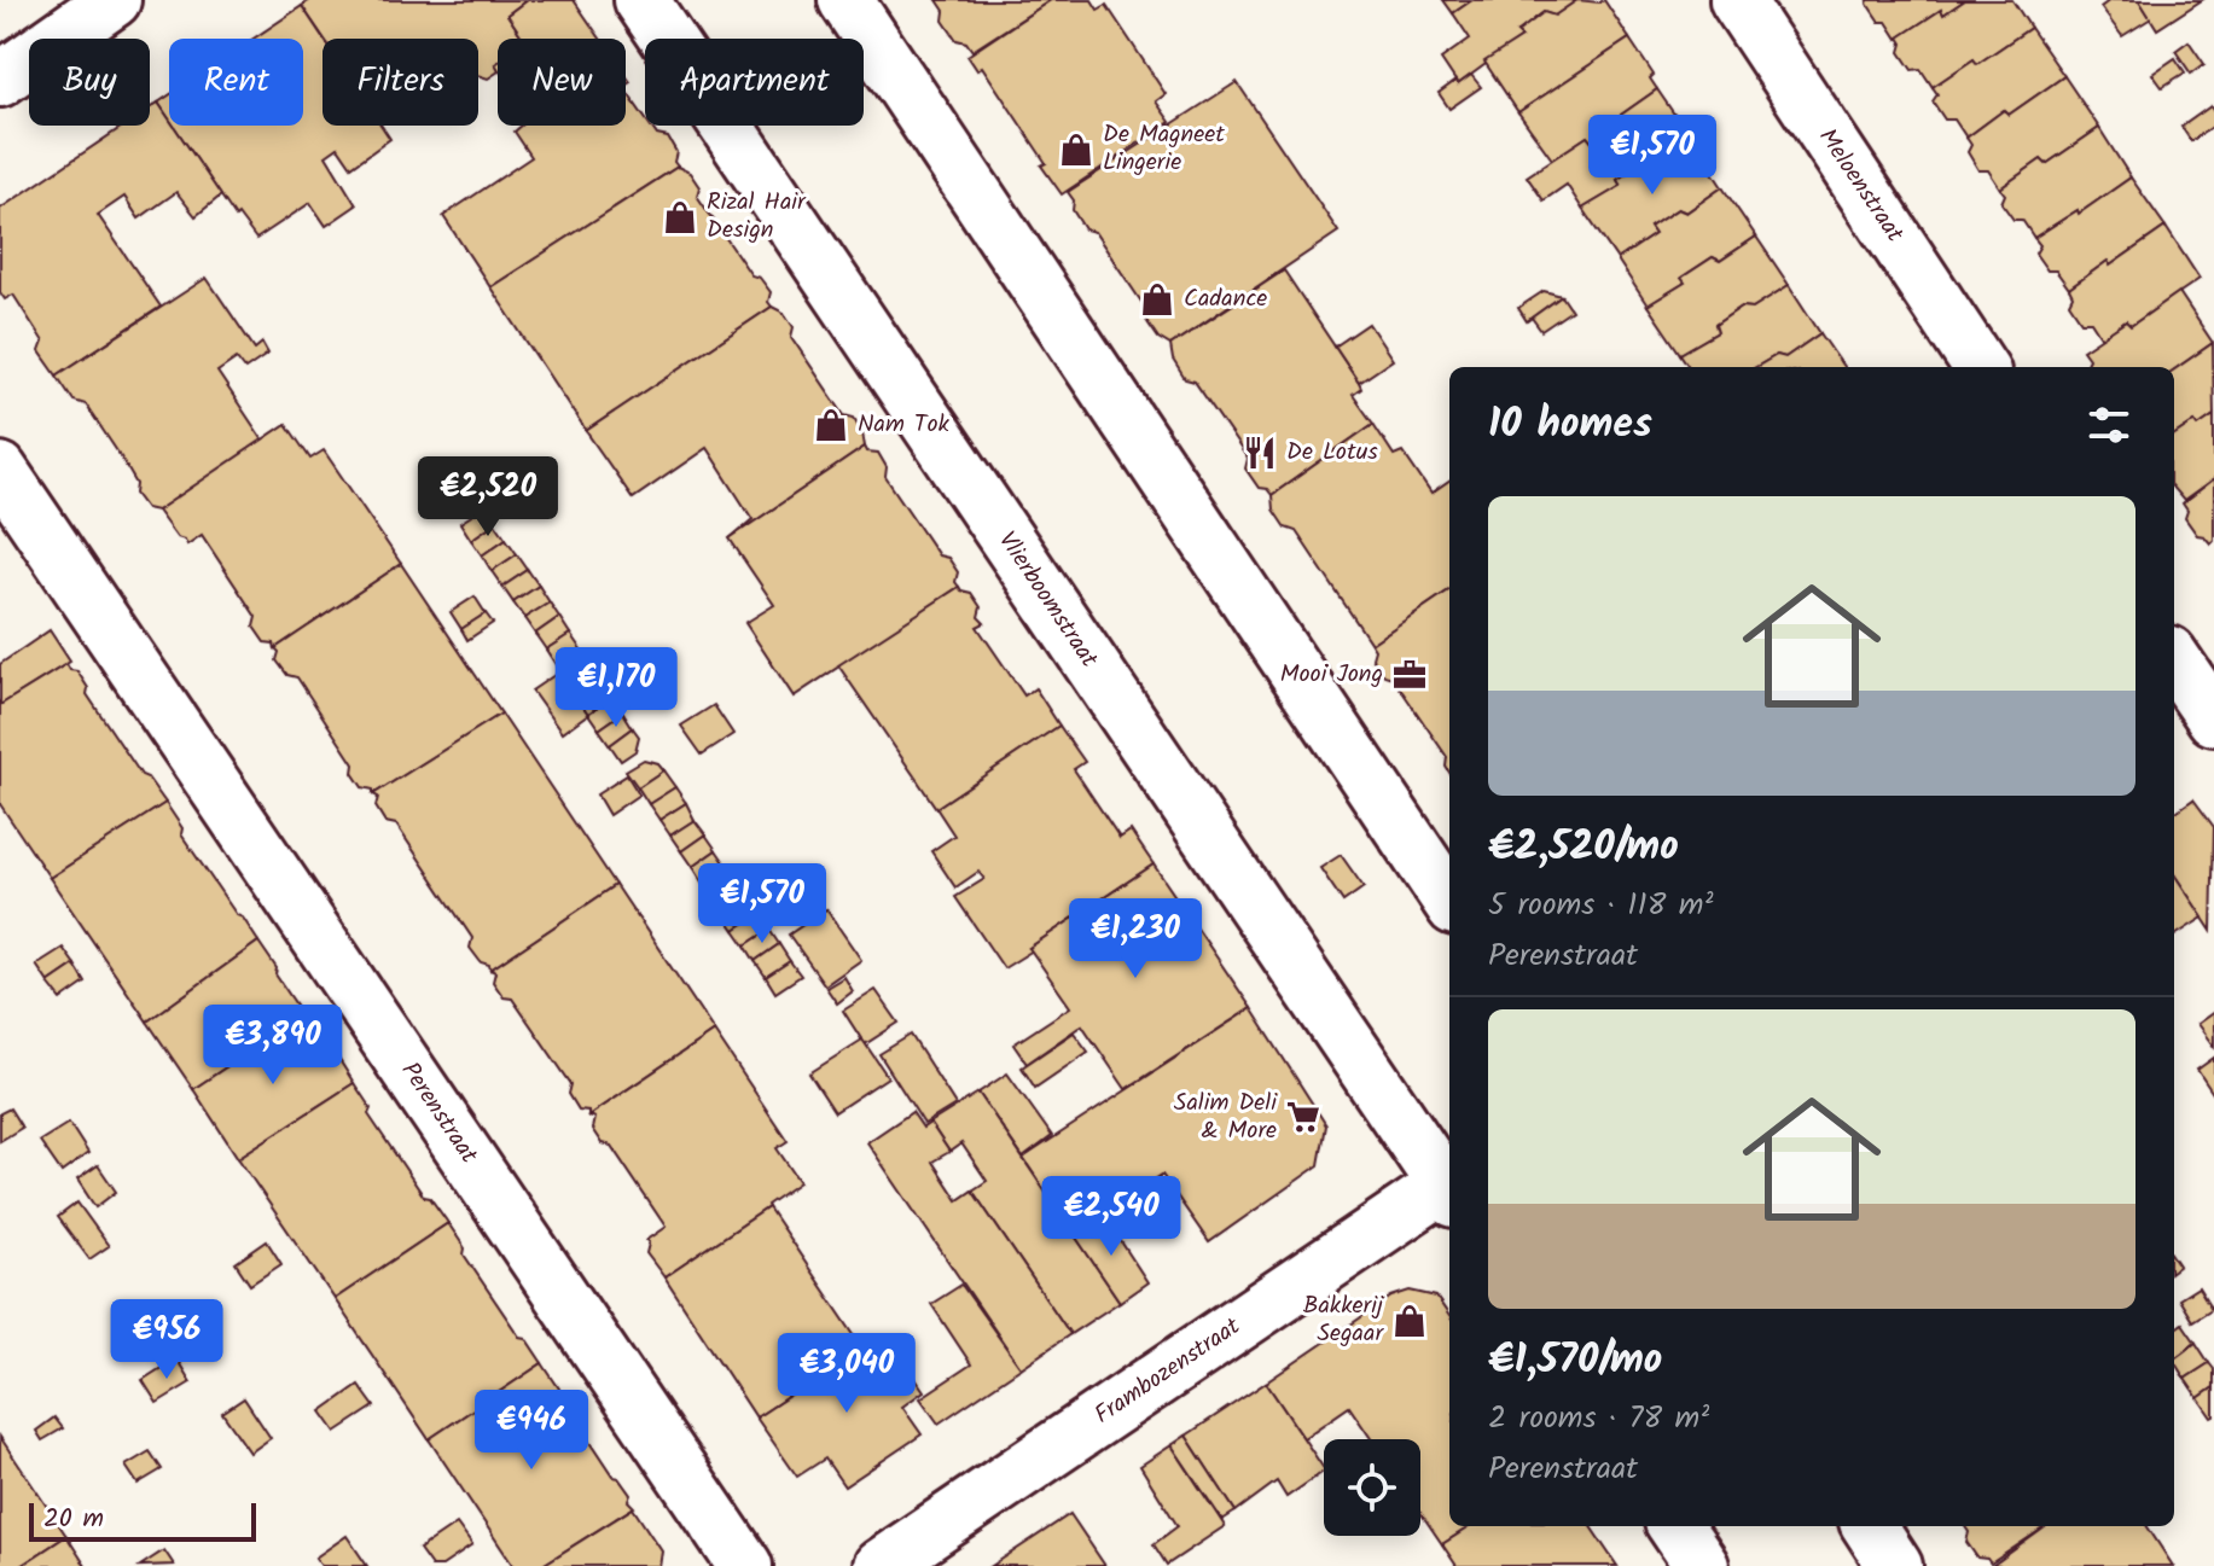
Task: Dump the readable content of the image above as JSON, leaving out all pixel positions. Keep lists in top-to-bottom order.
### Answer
{
  "streets": {
    "street": [
      "Meloenstraat",
      "Vlierboomstraat",
      "Perenstraat",
      "Frambozenstraat"
    ]
  },
  "places": {
    "shop": [
      "De Magneet Lingerie",
      "Rizal Hair Design",
      "Cadance",
      "Nam Tok",
      "Bakkerij Segaar"
    ],
    "restaurant": ["De Lotus"],
    "office": ["Mooi Jong"],
    "supermarket": ["Salim Deli & More"]
  },
  "scale_bar": "20 m",
  "page": {
    "chip": [
      "Buy",
      "Rent",
      "Filters",
      "New",
      "Apartment"
    ],
    "price": [
      "€1,570",
      "€2,520",
      "€1,170",
      "€1,570",
      "€1,230",
      "€3,890",
      "€2,540",
      "€956",
      "€3,040",
      "€946"
    ],
    "heading": "10 homes",
    "list": [
      {
        "name": "€2,520/mo",
        "note": "5 rooms · 118 m² · Perenstraat"
      },
      {
        "name": "€1,570/mo",
        "note": "2 rooms · 78 m² · Perenstraat"
      }
    ],
    "scale": "20 m"
  }
}
